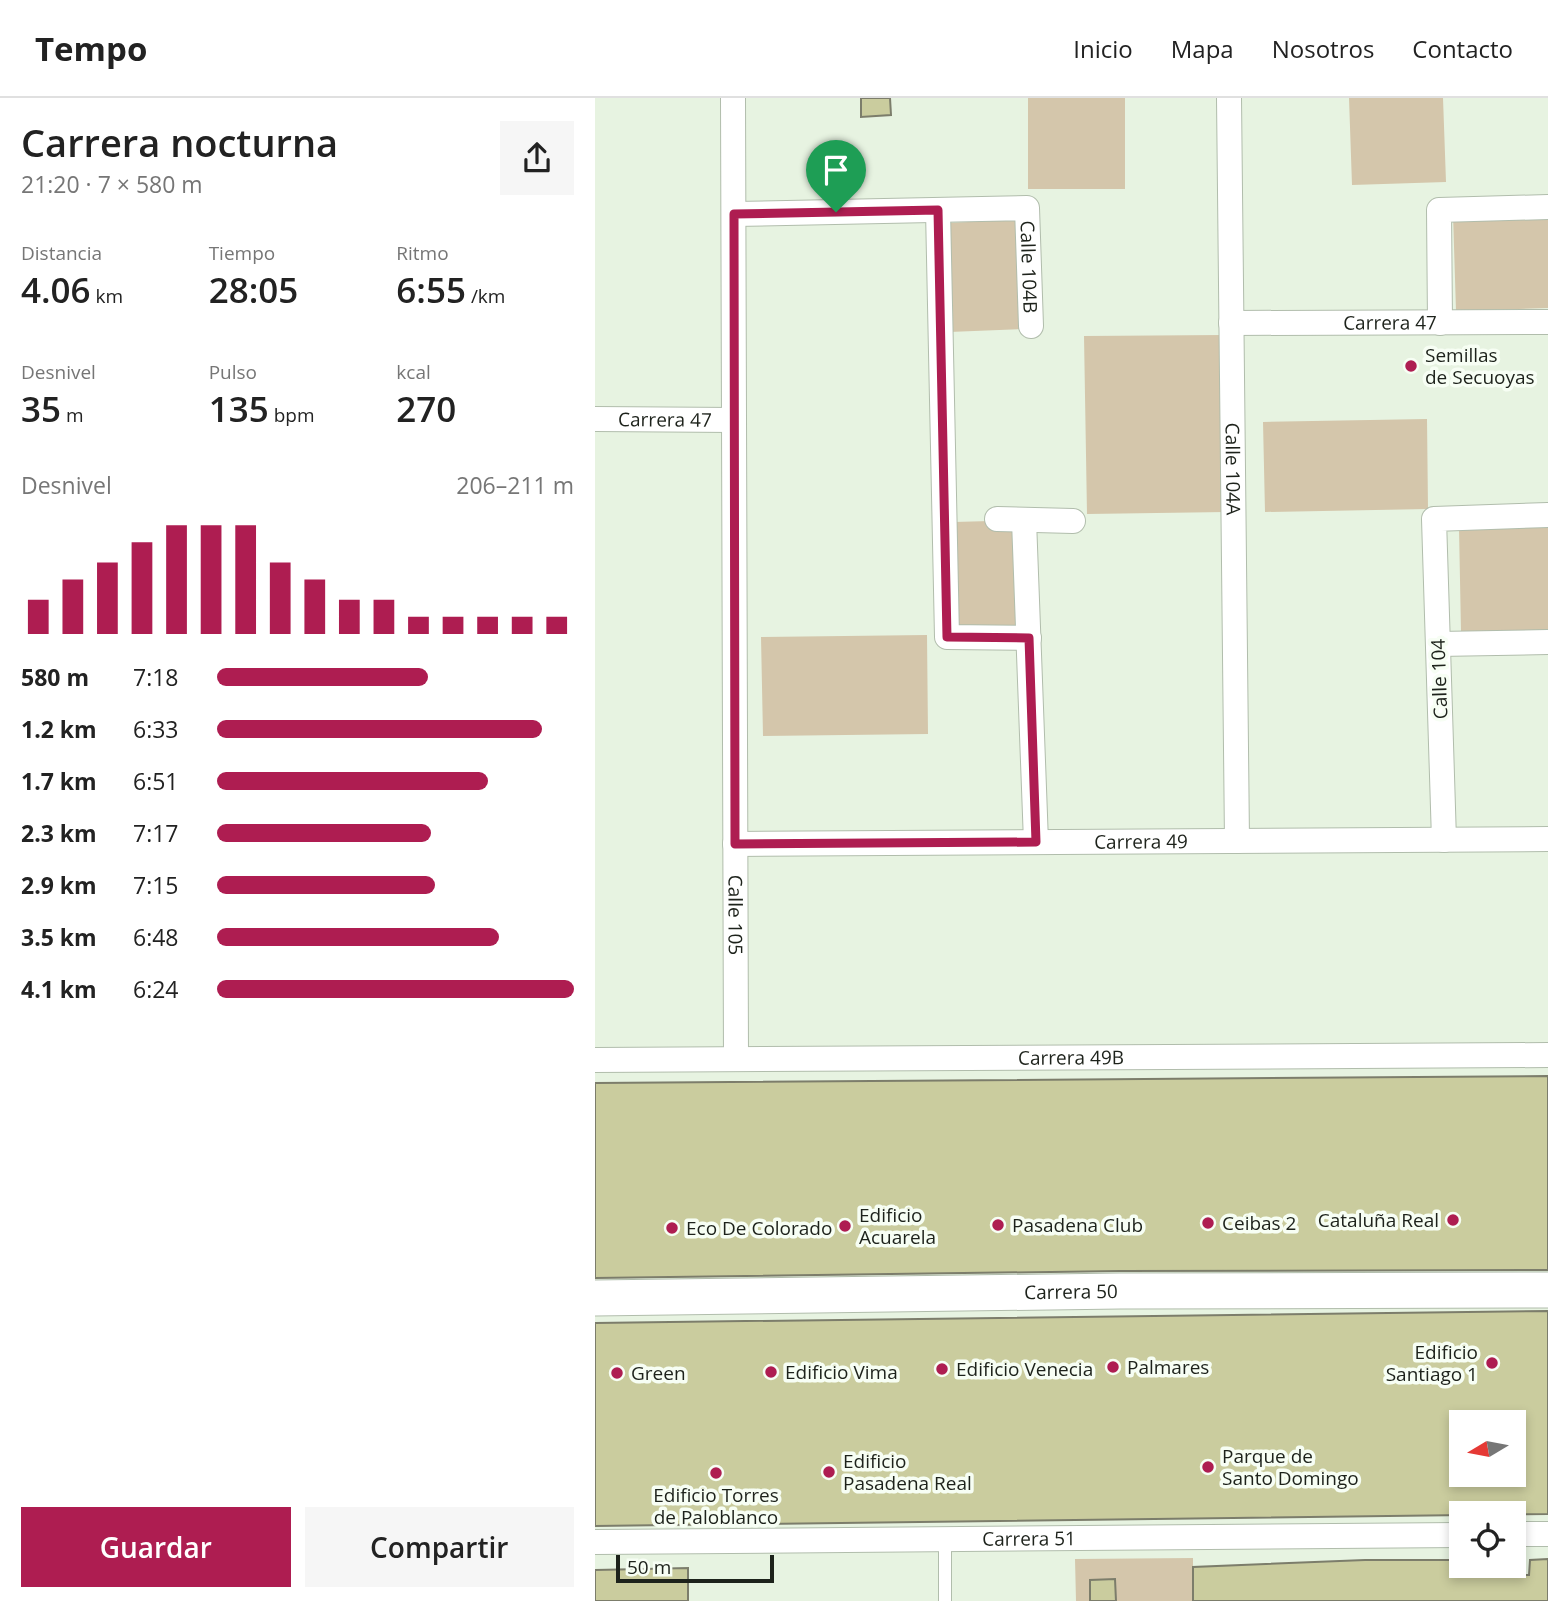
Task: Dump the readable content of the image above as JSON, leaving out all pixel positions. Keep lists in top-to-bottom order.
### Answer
{
  "streets": {
    "street": [
      "Calle 104B",
      "Carrera 47",
      "Calle 104A",
      "Calle 104",
      "Carrera 49",
      "Calle 105",
      "Carrera 49B",
      "Carrera 50",
      "Carrera 51"
    ]
  },
  "crossings": [
    ["Carrera 47", "Calle 104A"],
    ["Carrera 47", "Calle 105"],
    ["Calle 104A", "Carrera 49"],
    ["Calle 104", "Carrera 49"],
    ["Carrera 49", "Calle 105"],
    ["Calle 105", "Carrera 49B"]
  ],
  "places": [
    "Semillas de Secuoyas",
    "Cataluña Real",
    "Ceibas 2",
    "Pasadena Club",
    "Edificio Acuarela",
    "Eco De Colorado",
    "Edificio Santiago 1",
    "Palmares",
    "Edificio Venecia",
    "Edificio Vima",
    "Green",
    "Parque de Santo Domingo",
    "Edificio Pasadena Real",
    "Edificio Torres de Paloblanco"
  ],
  "scale_bar": "50 m",
  "north": "left",
  "page": {
    "header": "Tempo",
    "nav": [
      "Inicio",
      "Mapa",
      "Nosotros",
      "Contacto"
    ],
    "heading": ["Carrera nocturna", "21:20 · 7 × 580 m"],
    "stats": [
      ["Distancia", "4.06 km"],
      ["Tiempo", "28:05"],
      ["Ritmo", "6:55 /km"],
      ["Desnivel", "35 m"],
      ["Pulso", "135 bpm"],
      ["kcal", "270"]
    ],
    "chart": ["Desnivel", "206–211 m"],
    "list": [
      {
        "name": "580 m",
        "note": "7:18"
      },
      {
        "name": "1.2 km",
        "note": "6:33"
      },
      {
        "name": "1.7 km",
        "note": "6:51"
      },
      {
        "name": "2.3 km",
        "note": "7:17"
      },
      {
        "name": "2.9 km",
        "note": "7:15"
      },
      {
        "name": "3.5 km",
        "note": "6:48"
      },
      {
        "name": "4.1 km",
        "note": "6:24"
      }
    ],
    "buttons": ["Guardar", "Compartir"],
    "scale": "50 m"
  }
}
